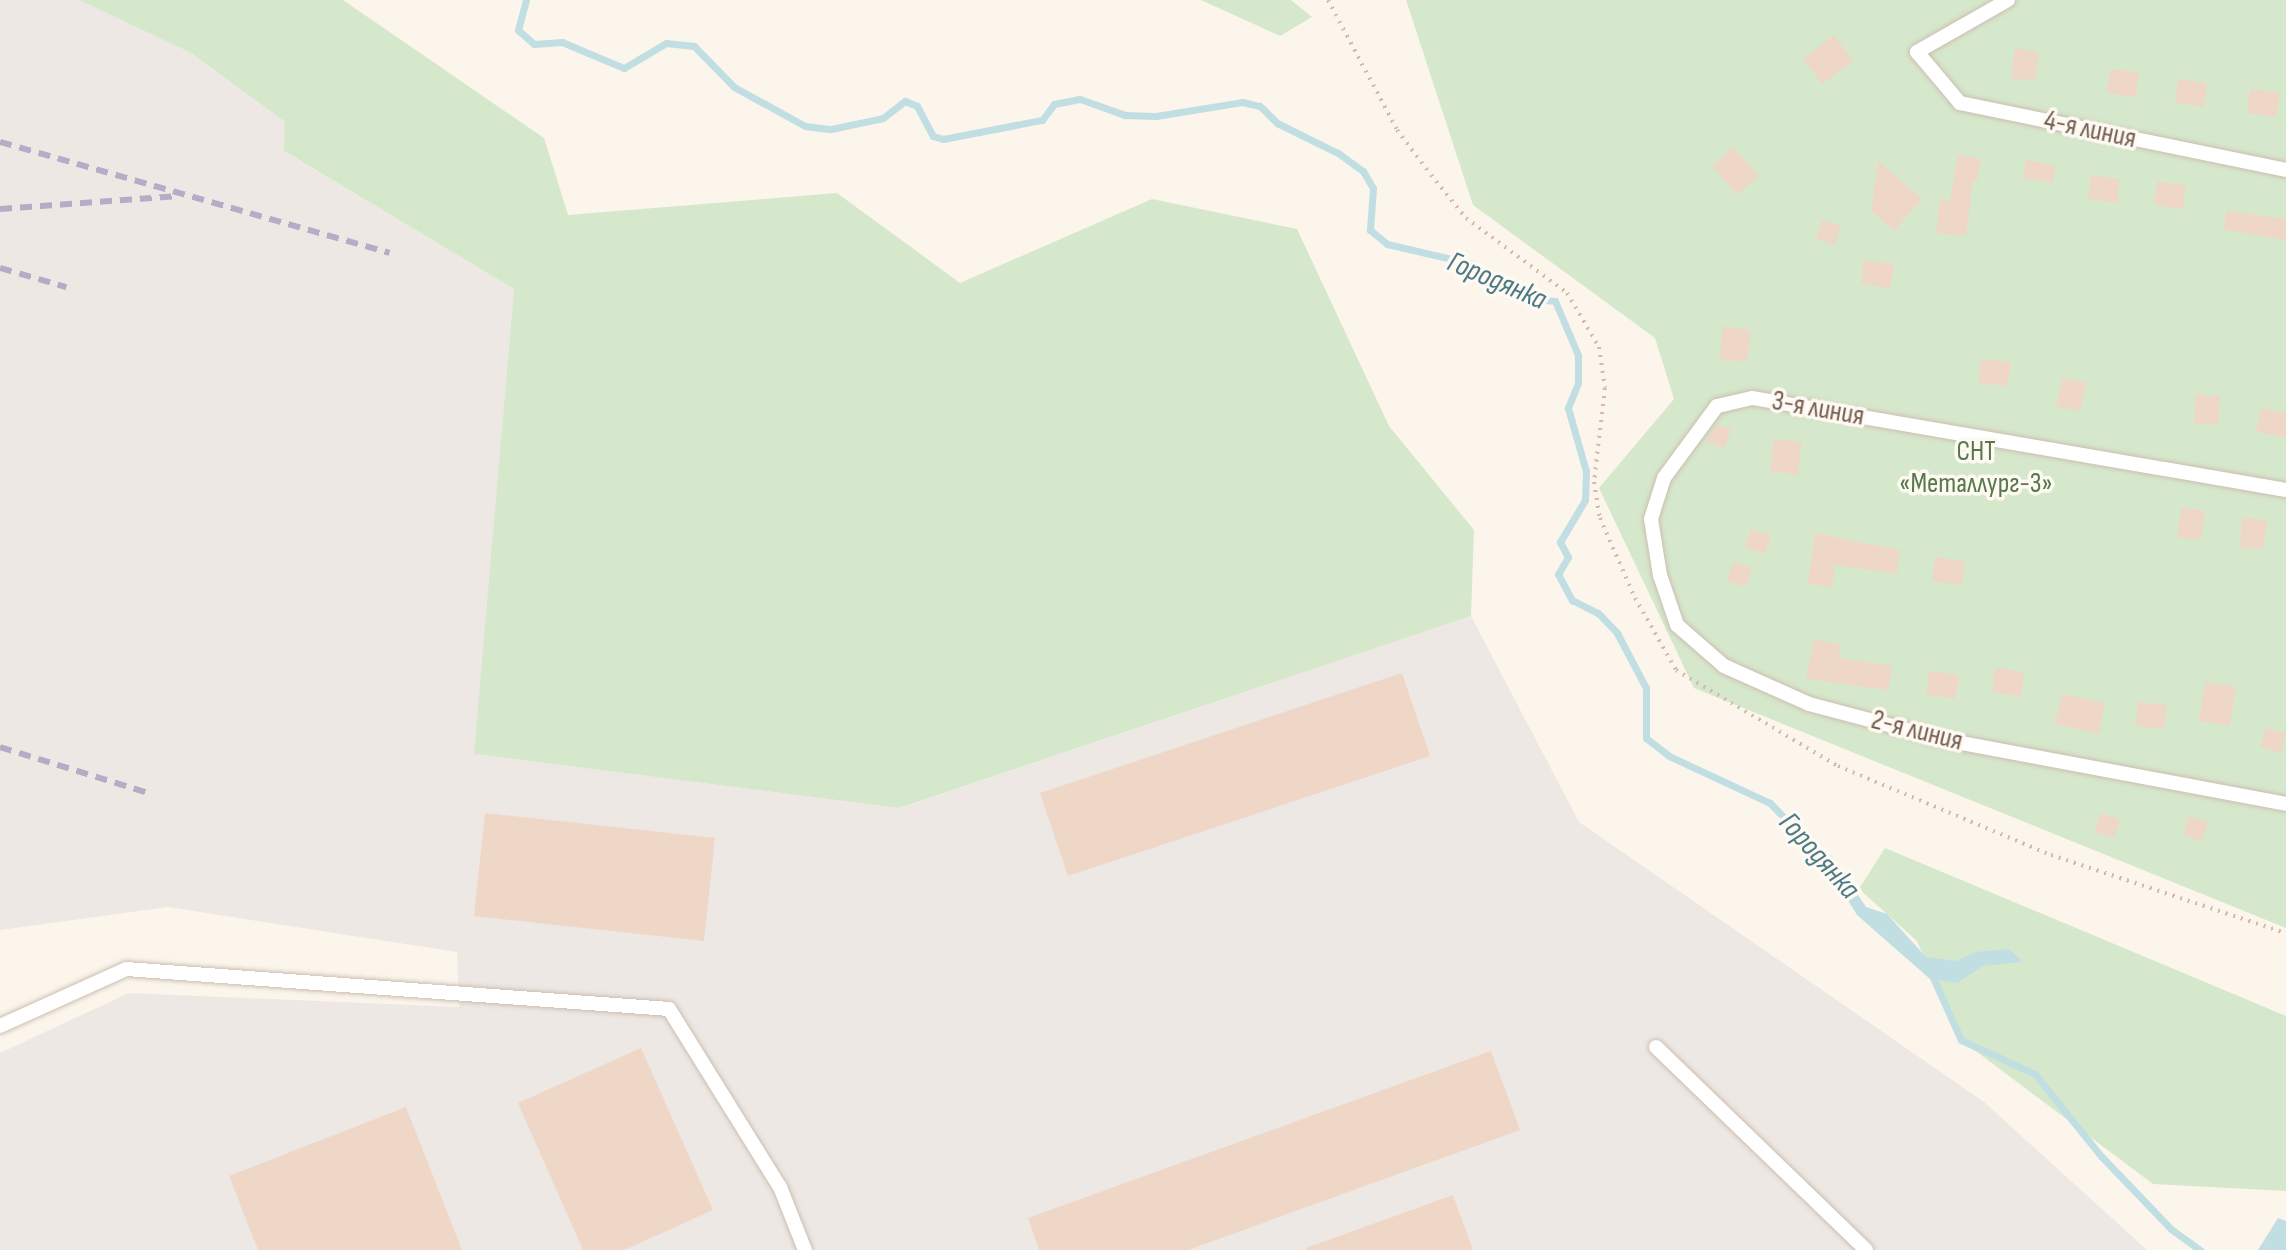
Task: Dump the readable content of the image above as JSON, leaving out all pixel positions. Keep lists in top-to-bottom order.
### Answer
{
  "streets": {
    "lane": ["4-я линия", "3-я линия", "2-я линия"]
  },
  "crossings": [
    ["3-я линия", "2-я линия"]
  ],
  "water": ["Городянка"],
  "parks": ["СНТ «Металлург-3»"]
}
